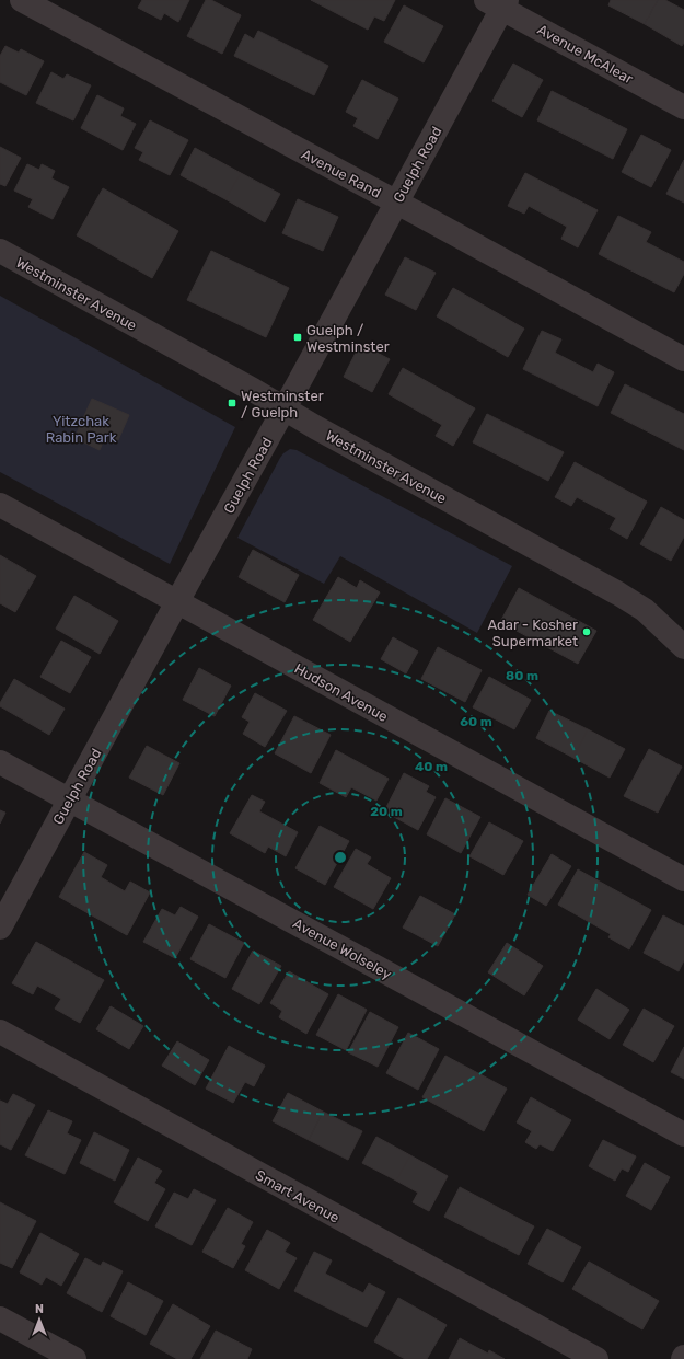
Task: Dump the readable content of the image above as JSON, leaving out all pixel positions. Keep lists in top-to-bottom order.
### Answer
{
  "streets": {
    "street": [
      "Avenue McAlear",
      "Guelph Road",
      "Avenue Rand",
      "Westminster Avenue",
      "Hudson Avenue",
      "Avenue Wolseley",
      "Smart Avenue"
    ]
  },
  "crossings": [
    ["Avenue McAlear", "Guelph Road"],
    ["Guelph Road", "Avenue Rand"],
    ["Guelph Road", "Westminster Avenue"],
    ["Guelph Road", "Hudson Avenue"],
    ["Guelph Road", "Avenue Wolseley"]
  ],
  "parks": ["Yitzchak Rabin Park"],
  "places": {
    "transit": ["Guelph / Westminster", "Westminster / Guelph"],
    "other": ["Adar - Kosher Supermarket"]
  },
  "north": "top",
  "rings": [
    "80 m",
    "60 m",
    "40 m",
    "20 m"
  ]
}
